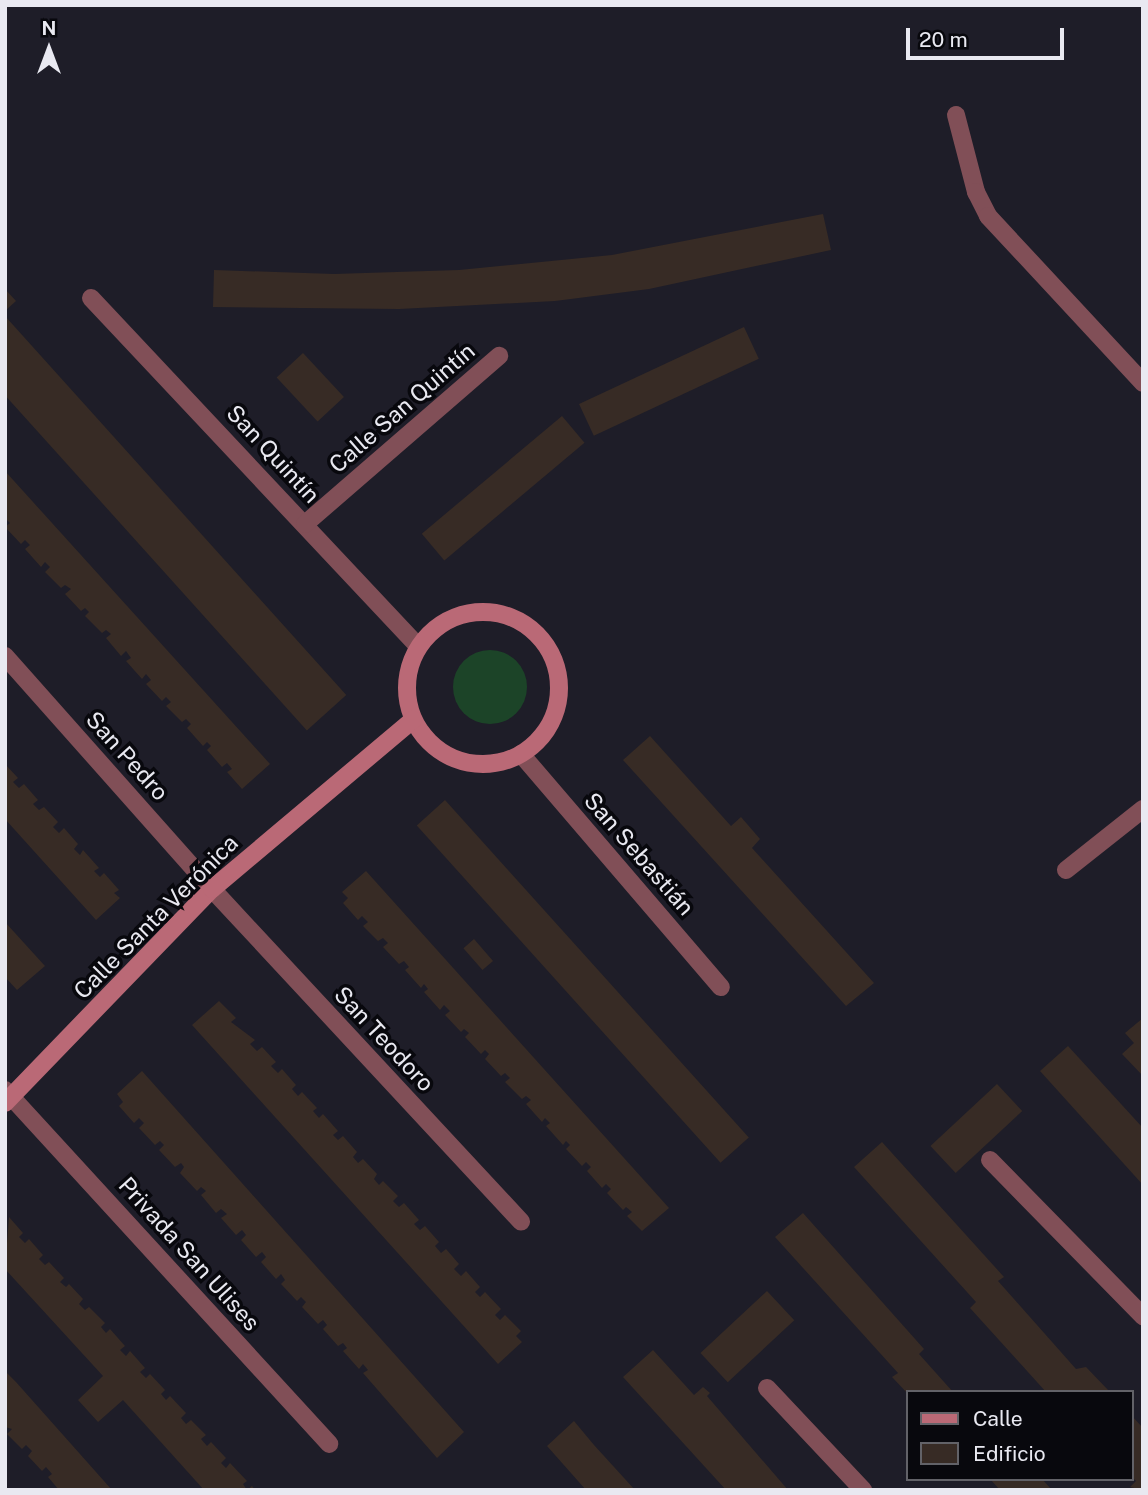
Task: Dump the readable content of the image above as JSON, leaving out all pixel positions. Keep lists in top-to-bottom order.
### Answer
{
  "streets": {
    "street": [
      "Calle San Quintín",
      "San Quintín",
      "San Pedro",
      "San Sebastián",
      "Calle Santa Verónica",
      "San Teodoro",
      "Privada San Ulises"
    ]
  },
  "crossings": [
    ["Calle San Quintín", "San Quintín"],
    ["San Quintín", "San Sebastián"],
    ["San Quintín", "Calle Santa Verónica"],
    ["San Pedro", "Calle Santa Verónica"],
    ["San Pedro", "San Teodoro"],
    ["San Sebastián", "Calle Santa Verónica"],
    ["Calle Santa Verónica", "San Teodoro"],
    ["Calle Santa Verónica", "Privada San Ulises"]
  ],
  "legend": ["Calle", "Edificio"],
  "scale_bar": "20 m",
  "north": "top"
}
